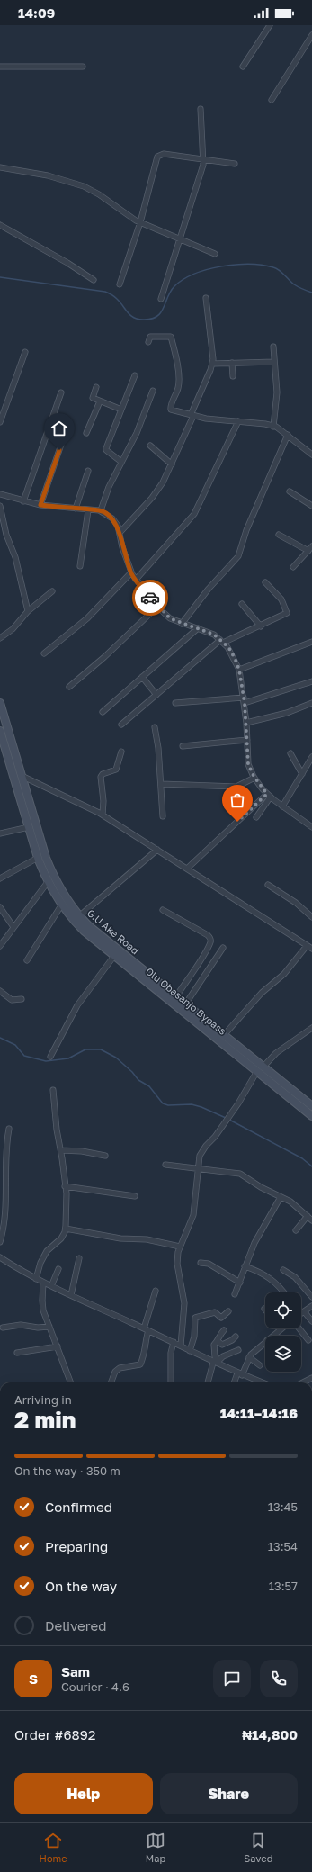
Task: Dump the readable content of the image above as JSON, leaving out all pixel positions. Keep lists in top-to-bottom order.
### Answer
{
  "streets": {
    "main road": ["G.U Ake Road", "Olu Obasanjo Bypass"]
  },
  "crossings": [
    ["G.U Ake Road", "Olu Obasanjo Bypass"]
  ],
  "page": {
    "status": "14:09",
    "heading": ["2 min", "Arriving in", "14:11–14:16"],
    "panel": [
      "Sam",
      "Courier · 4.6",
      "Order #6892",
      "₦14,800"
    ],
    "bar": "On the way · 350 m",
    "list": [
      ["Confirmed", "13:45"],
      ["Preparing", "13:54"],
      ["On the way", "13:57"],
      "Delivered"
    ],
    "round": "S",
    "buttons": ["Help", "Share"],
    "tabs": ["Home", "Map", "Saved"]
  }
}
